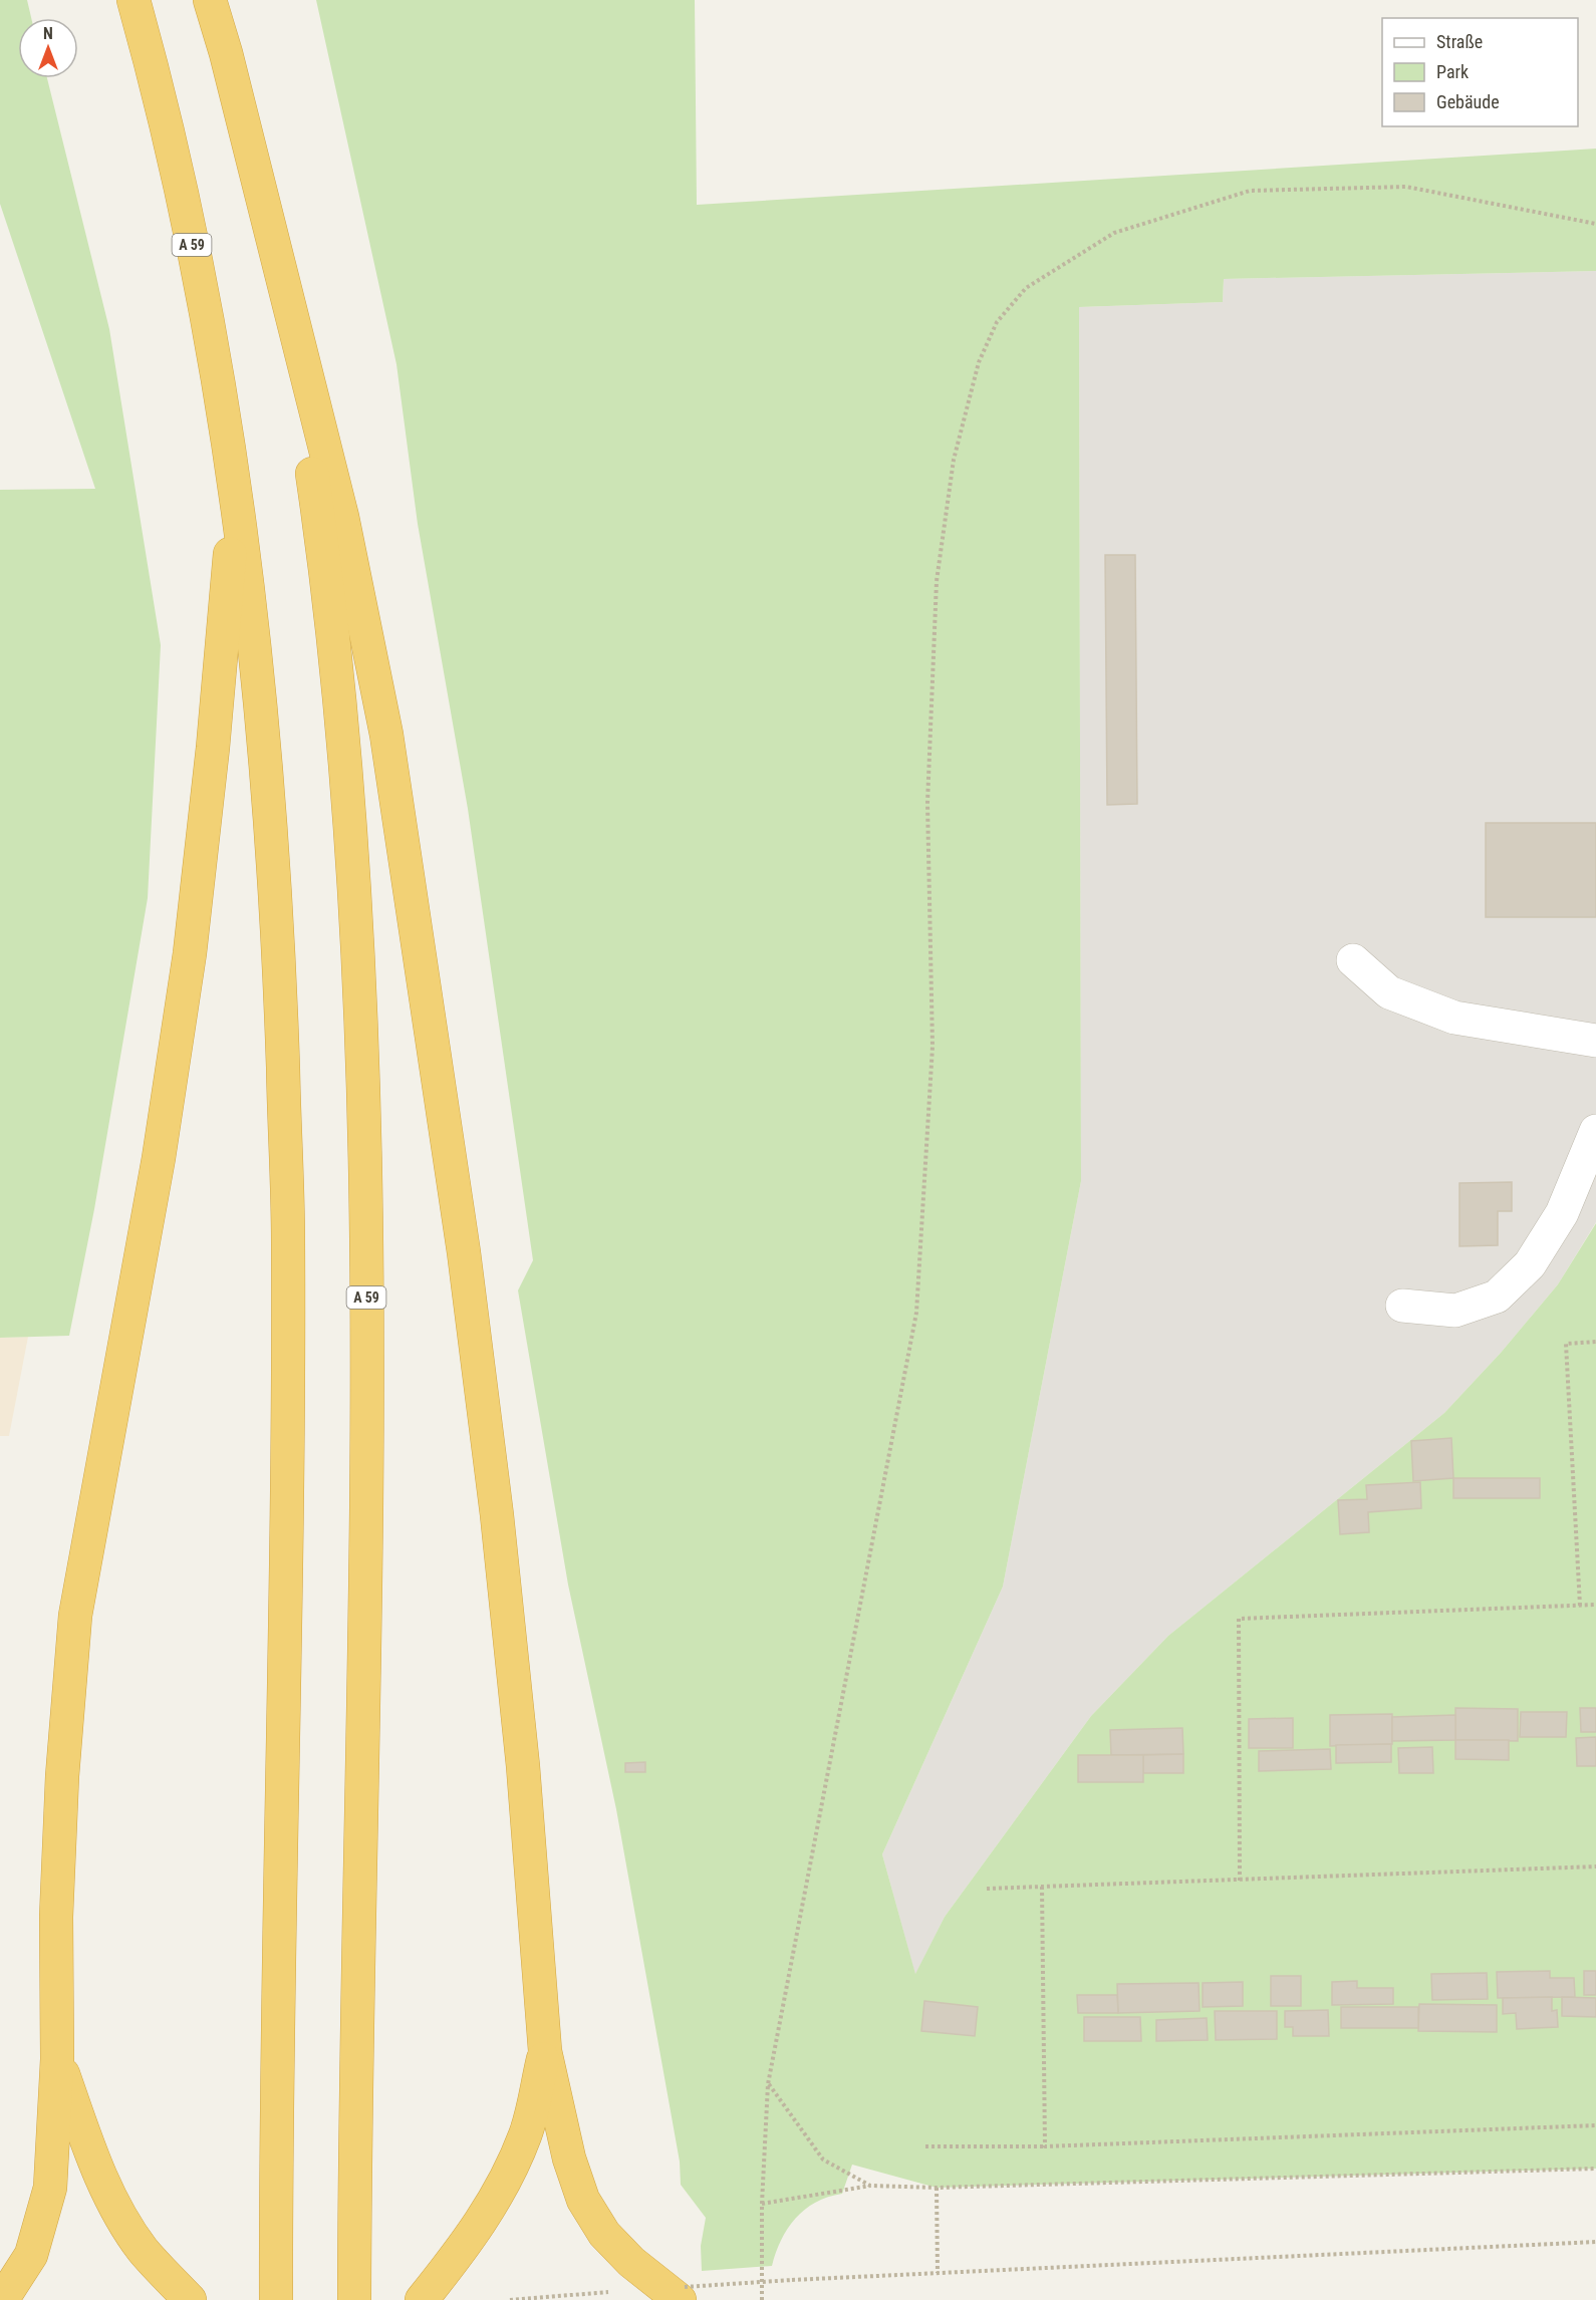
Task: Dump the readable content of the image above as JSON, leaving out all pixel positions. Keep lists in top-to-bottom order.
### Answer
{
  "streets": {
    "highway": ["A 59"]
  },
  "legend": ["Straße", "Park", "Gebäude"],
  "north": "top"
}
